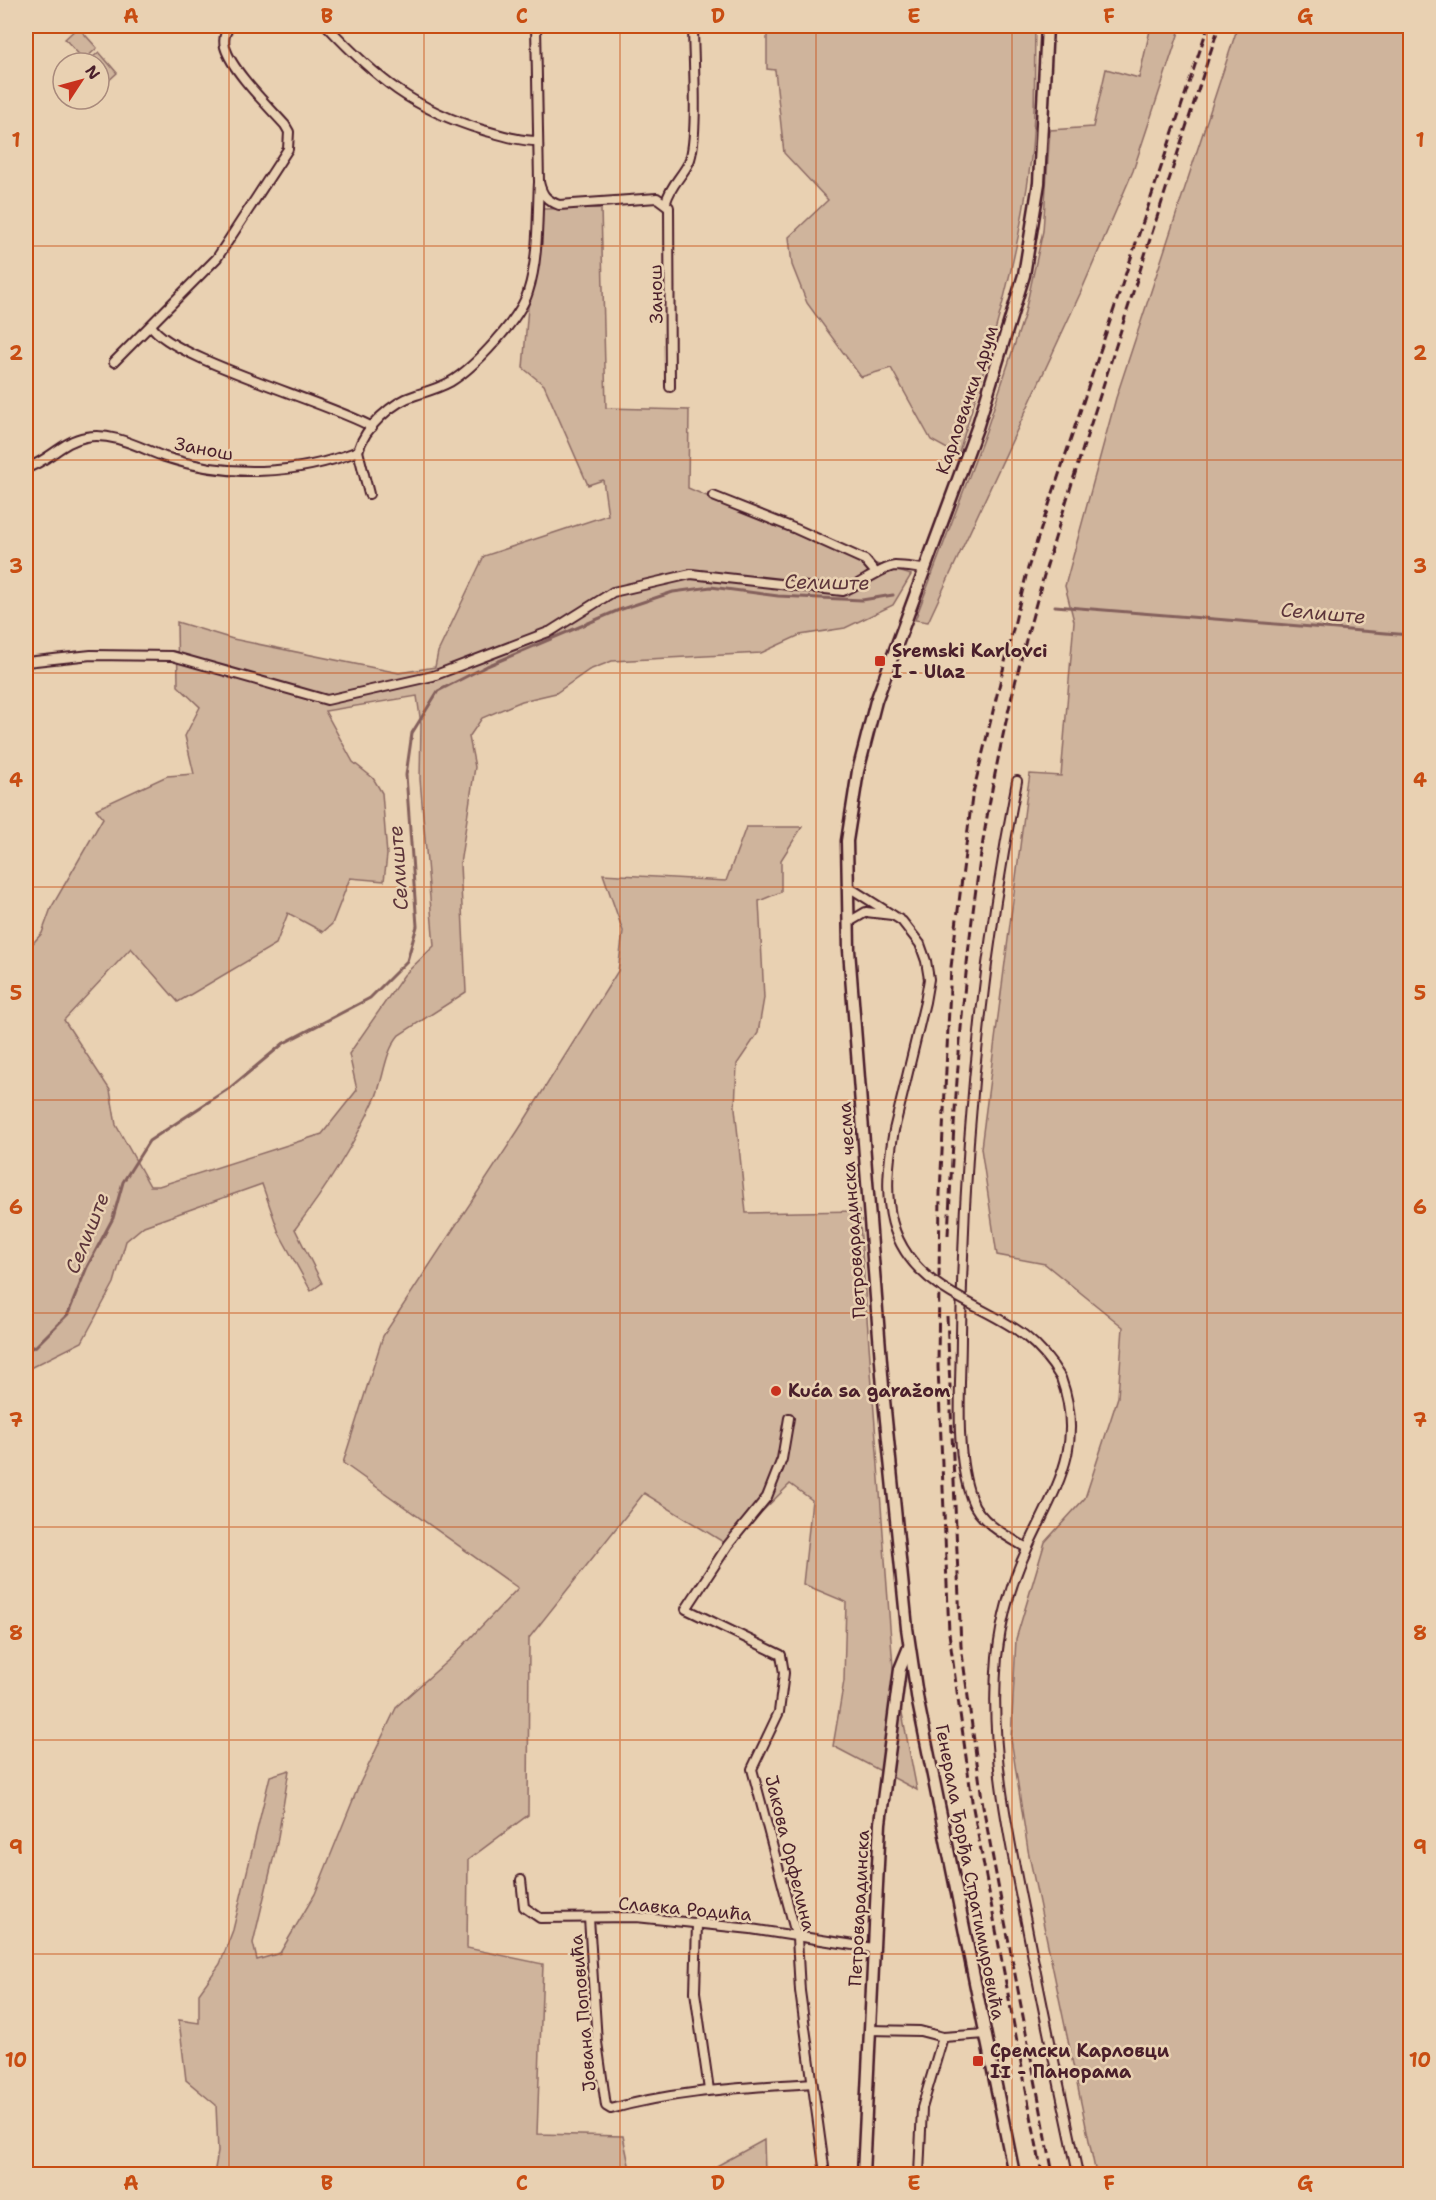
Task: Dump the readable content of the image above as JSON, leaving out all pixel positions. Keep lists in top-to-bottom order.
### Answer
{
  "streets": {
    "main road": [
      "Карловачки друм",
      "Петроварадинска чесма",
      "Генерала Ђорђа Стратимировића",
      "Петроварадинска"
    ],
    "street": [
      "Занош",
      "Јакова Орфелина",
      "Славка Родића",
      "Јована Поповића"
    ]
  },
  "crossings": [
    ["Карловачки друм", "Петроварадинска чесма"],
    ["Петроварадинска чесма", "Генерала Ђорђа Стратимировића"],
    ["Петроварадинска чесма", "Петроварадинска"],
    ["Јакова Орфелина", "Славка Родића"],
    ["Генерала Ђорђа Стратимировића", "Петроварадинска"],
    ["Петроварадинска", "Славка Родића"],
    ["Славка Родића", "Јована Поповића"]
  ],
  "water": ["Селиште"],
  "places": {
    "transit": ["Sremski Karlovci I - Ulaz", "Сремски Карловци II - Панорама"],
    "other": ["Kuća sa garažom"]
  },
  "north": "top right",
  "grid": {
    "columns": [
      "A",
      "B",
      "C",
      "D",
      "E",
      "F",
      "G"
    ],
    "rows": [
      "1",
      "2",
      "3",
      "4",
      "5",
      "6",
      "7",
      "8",
      "9",
      "10"
    ]
  }
}
